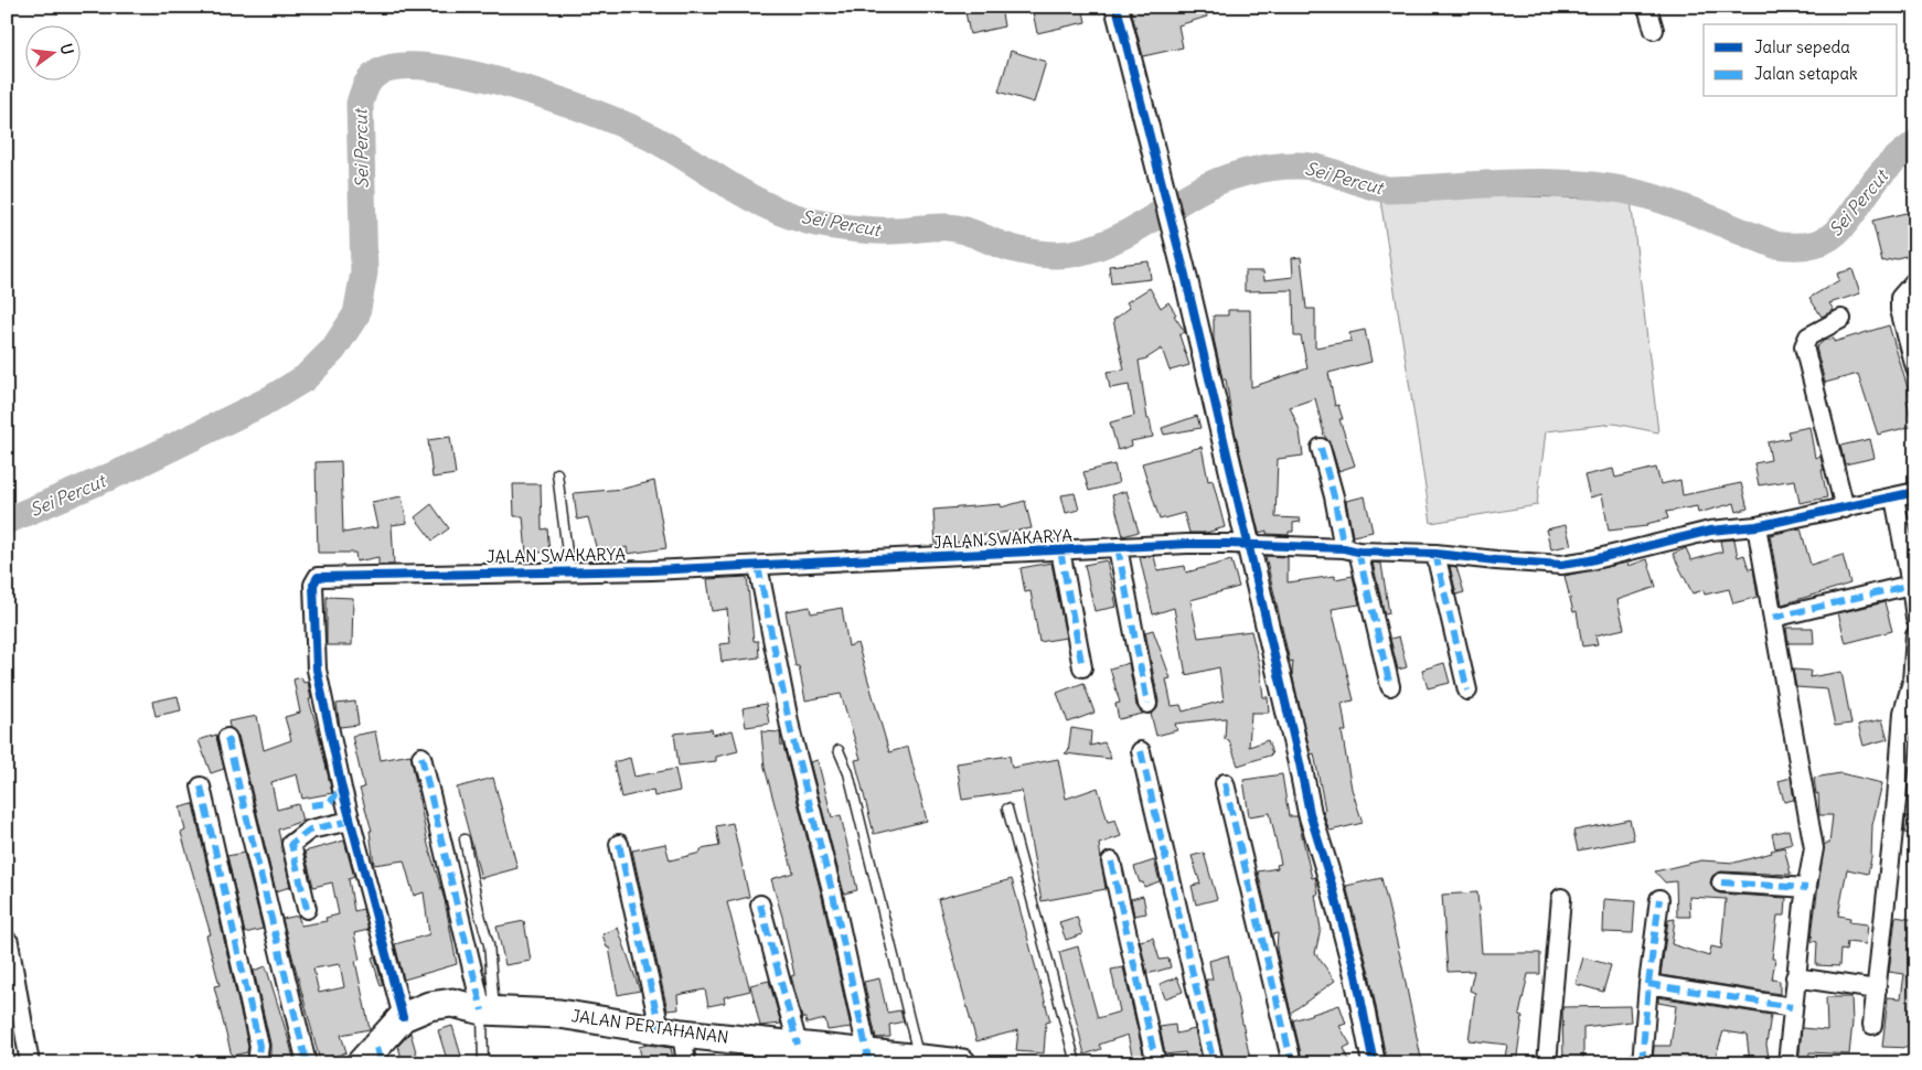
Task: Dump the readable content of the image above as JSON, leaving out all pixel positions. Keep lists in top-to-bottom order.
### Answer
{
  "streets": {
    "main road": ["JALAN PERTAHANAN"],
    "street": ["JALAN SWAKARYA"]
  },
  "crossings": [
    ["JALAN SWAKARYA", "JALAN PERTAHANAN"]
  ],
  "water": ["Sei Percut"],
  "legend": ["Jalur sepeda", "Jalan setapak"],
  "north": "right"
}
